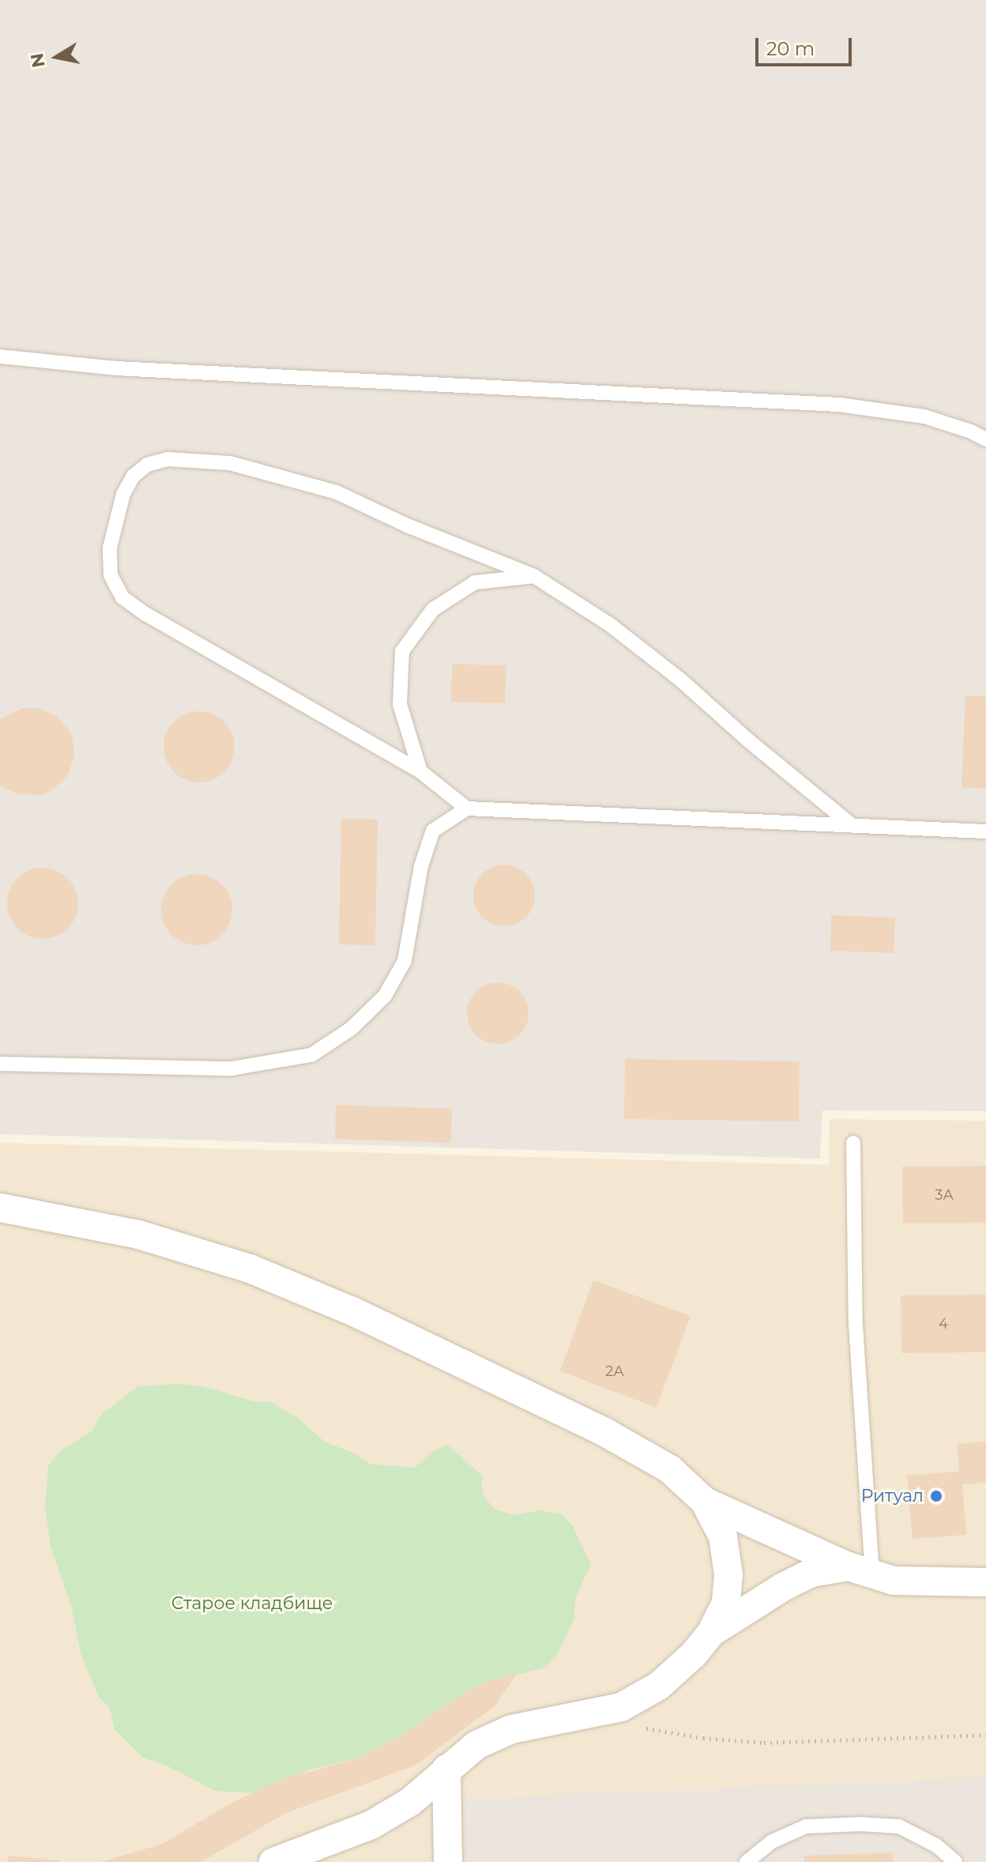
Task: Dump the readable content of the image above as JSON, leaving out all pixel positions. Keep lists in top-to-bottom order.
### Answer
{
  "parks": ["Старое кладбище"],
  "places": ["Ритуал"],
  "house_numbers": ["3А", "4", "2А"],
  "scale_bar": "20 m",
  "north": "left"
}
